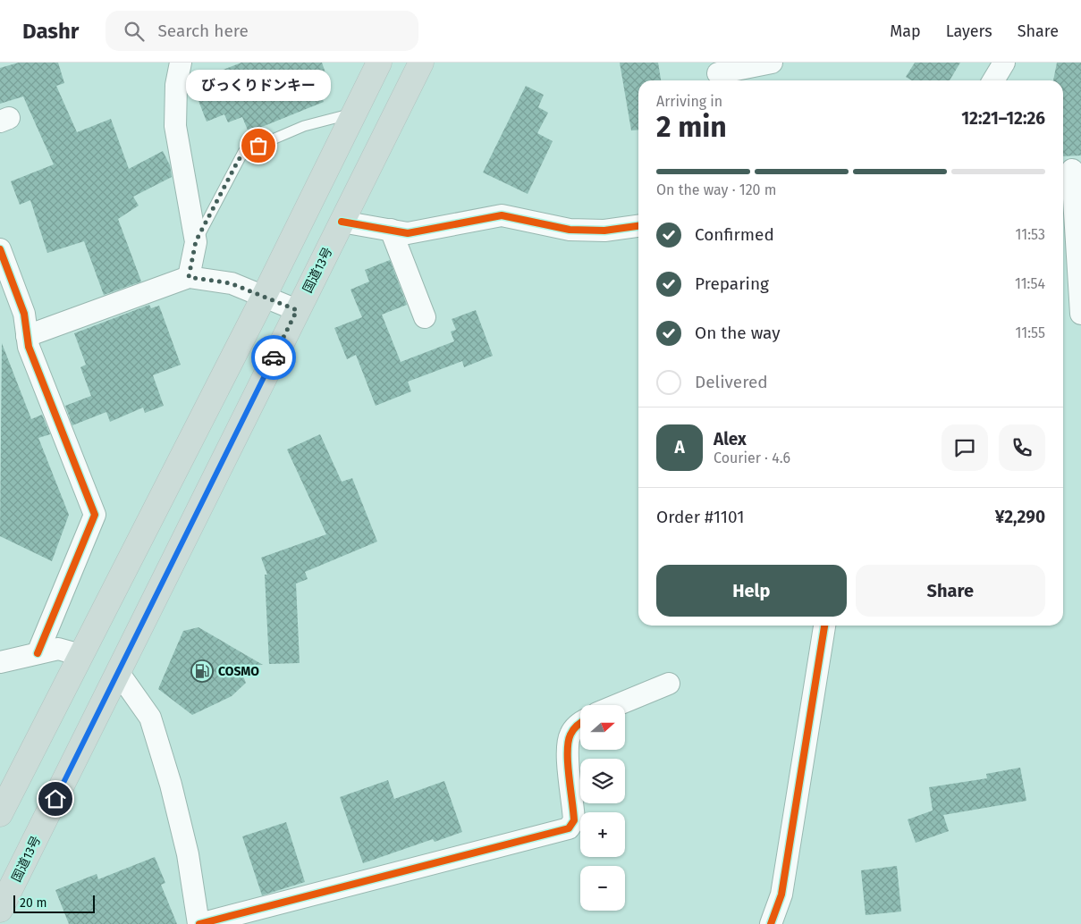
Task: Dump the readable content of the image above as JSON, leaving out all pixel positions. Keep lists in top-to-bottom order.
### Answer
{
  "streets": {
    "highway": ["国道13号"]
  },
  "places": {
    "other": ["びっくりドンキー"],
    "fuel station": ["COSMO"]
  },
  "scale_bar": "20 m",
  "north": "right",
  "page": {
    "header": "Dashr",
    "search": "Search here",
    "nav": ["Map", "Layers", "Share"],
    "bubble": "びっくりドンキー",
    "heading": ["2 min", "Arriving in", "12:21–12:26"],
    "panel": [
      "Alex",
      "Courier · 4.6",
      "Order #1101",
      "¥2,290"
    ],
    "bar": "On the way · 120 m",
    "list": [
      ["Confirmed", "11:53"],
      ["Preparing", "11:54"],
      ["On the way", "11:55"],
      "Delivered"
    ],
    "round": "A",
    "buttons": ["Help", "Share"],
    "map_buttons": ["+", "−"],
    "scale": "20 m"
  }
}
